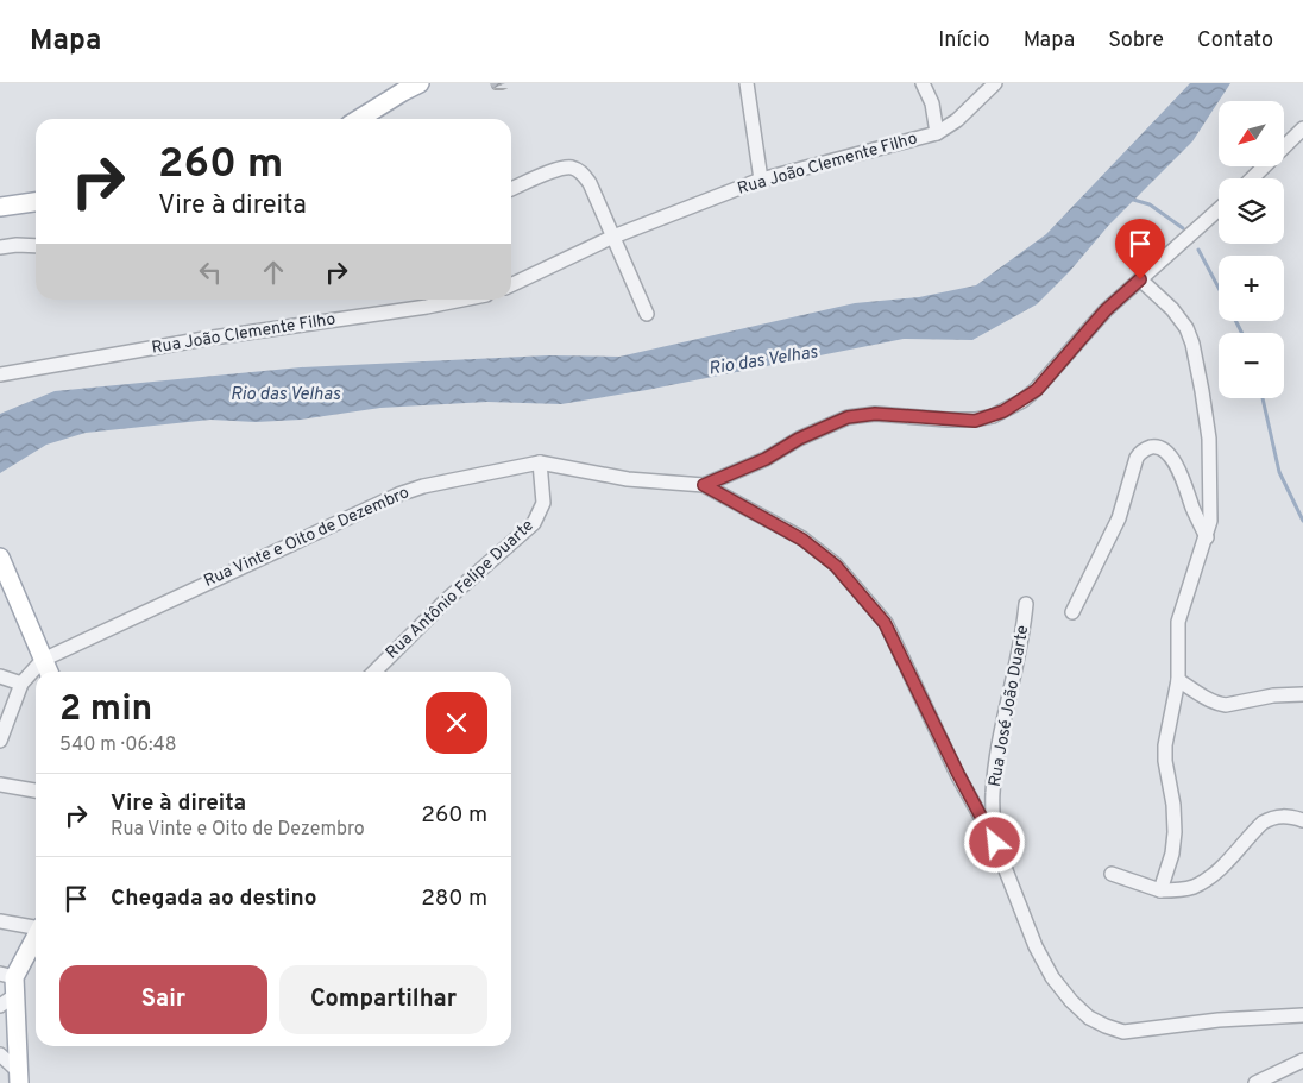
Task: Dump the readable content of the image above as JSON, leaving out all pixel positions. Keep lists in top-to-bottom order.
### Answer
{
  "streets": {
    "street": [
      "Rua João Clemente Filho",
      "Rua Vinte e Oito de Dezembro",
      "Rua Antônio Felipe Duarte",
      "Rua José João Duarte"
    ]
  },
  "crossings": [
    ["Rua Vinte e Oito de Dezembro", "Rua Antônio Felipe Duarte"],
    ["Rua Vinte e Oito de Dezembro", "Rua José João Duarte"]
  ],
  "water": ["Rio das Velhas"],
  "north": "bottom left",
  "page": {
    "header": "Mapa",
    "nav": [
      "Início",
      "Mapa",
      "Sobre",
      "Contato"
    ],
    "map_buttons": ["+", "−"],
    "turn": ["260 m", "Vire à direita"],
    "heading": ["2 min", "540 m · 06:48"],
    "list": [
      {
        "name": "Vire à direita",
        "note": "Rua Vinte e Oito de Dezembro",
        "value": "260 m"
      },
      {
        "name": "Chegada ao destino",
        "value": "280 m"
      }
    ],
    "buttons": ["Sair", "Compartilhar"]
  }
}
